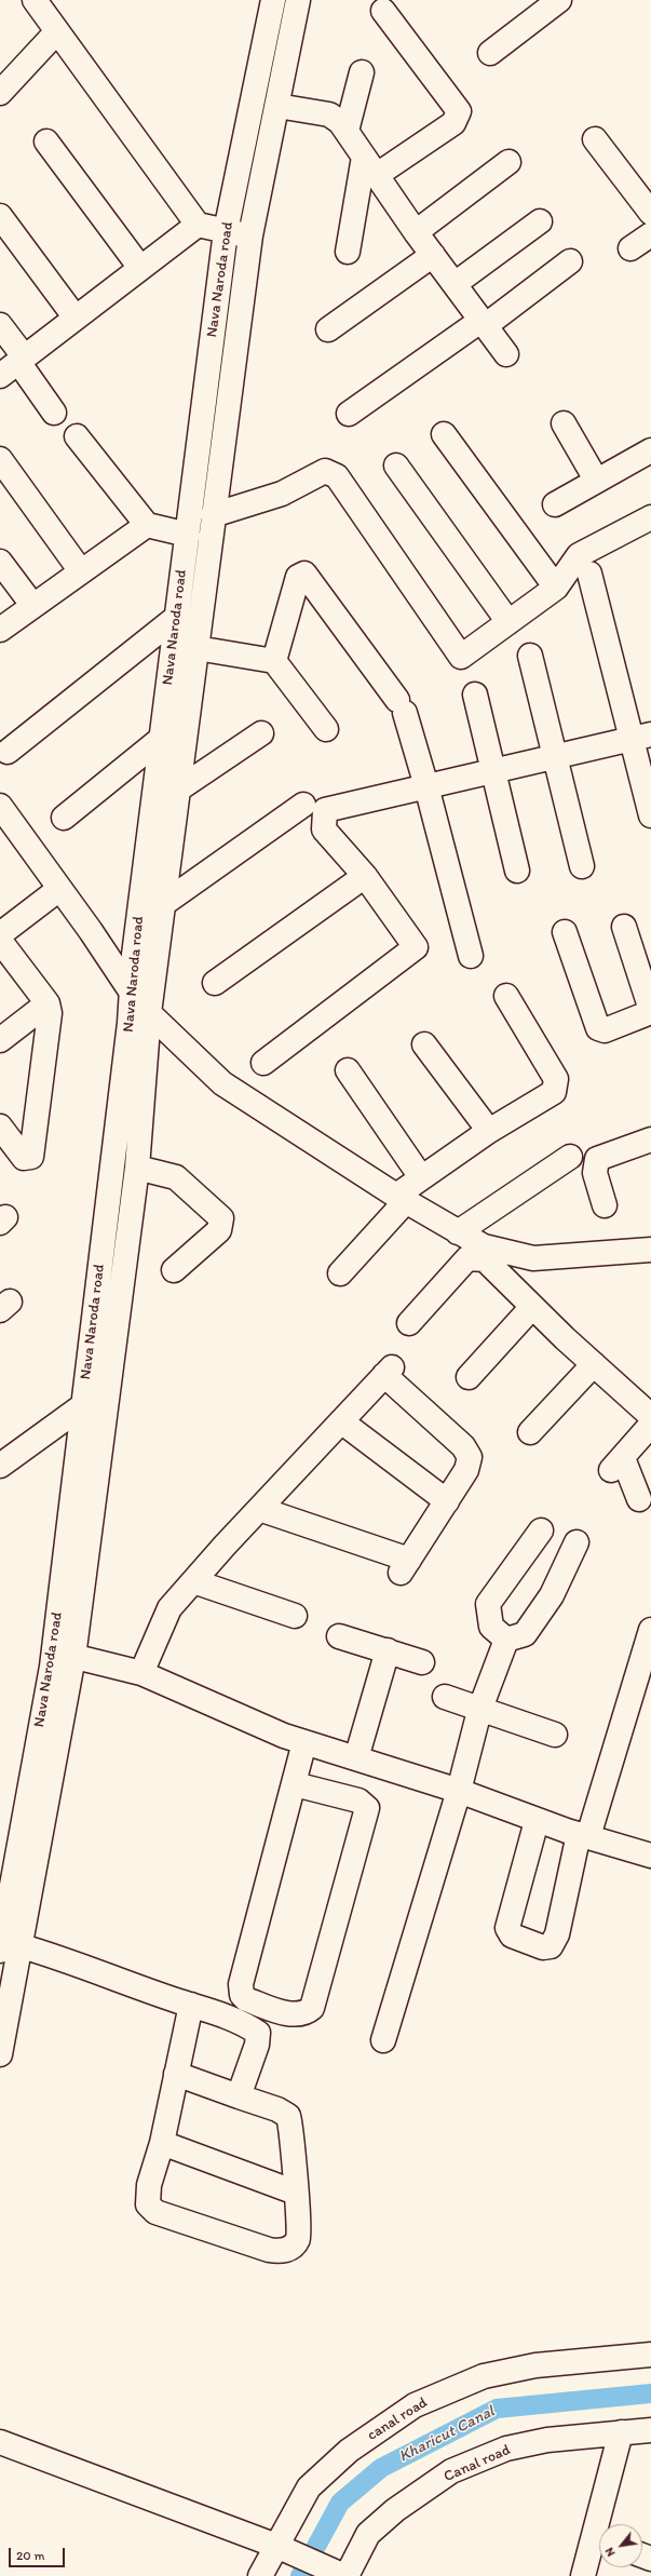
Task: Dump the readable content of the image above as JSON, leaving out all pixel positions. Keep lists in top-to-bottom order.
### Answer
{
  "streets": {
    "street": ["Nava Naroda road", "canal road", "Canal road"]
  },
  "water": ["Kharicut Canal"],
  "scale_bar": "20 m",
  "north": "bottom left"
}
